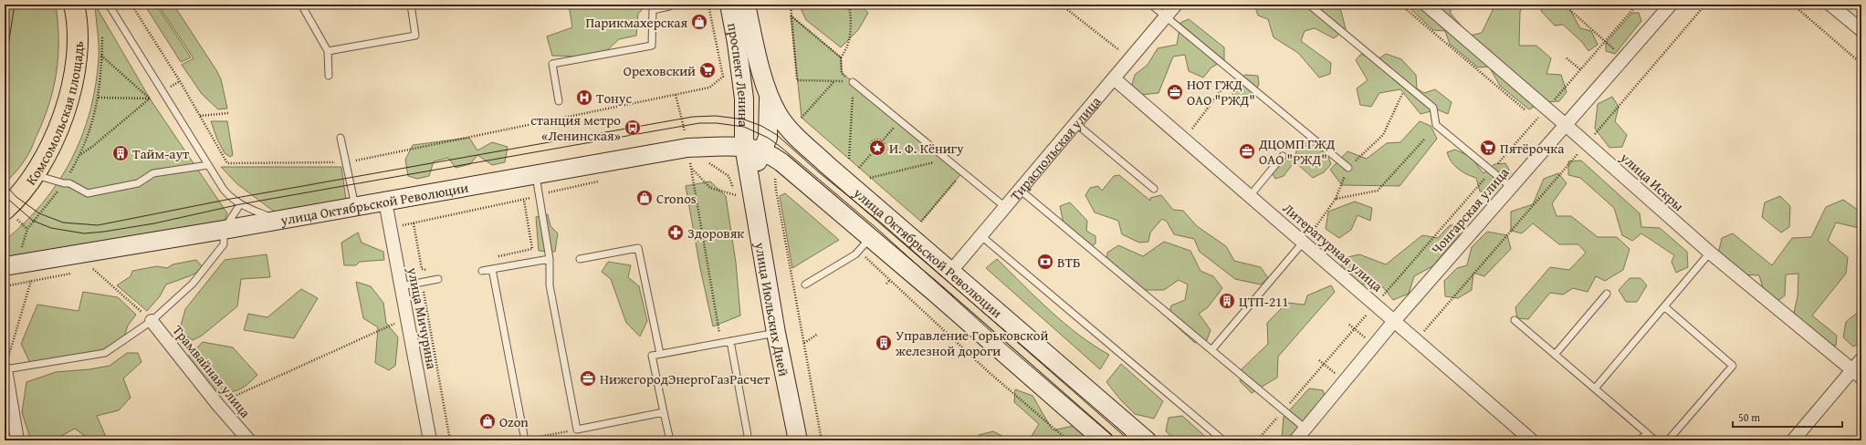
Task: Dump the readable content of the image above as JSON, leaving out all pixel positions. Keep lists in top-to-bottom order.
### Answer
{
  "streets": {
    "main road": [
      "проспект Ленина",
      "Комсомольская площадь",
      "Тираспольская улица",
      "улица Октябрьской Революции",
      "улица Июльских Дней"
    ],
    "street": [
      "улица Искры",
      "Чонгарская улица",
      "Литературная улица",
      "улица Мичурина",
      "Трамвайная улица"
    ]
  },
  "crossings": [
    ["проспект Ленина", "улица Октябрьской Революции"],
    ["проспект Ленина", "улица Июльских Дней"],
    ["Тираспольская улица", "улица Октябрьской Революции"],
    ["Тираспольская улица", "Литературная улица"],
    ["улица Искры", "Чонгарская улица"],
    ["улица Октябрьской Революции", "улица Июльских Дней"],
    ["улица Октябрьской Революции", "улица Мичурина"],
    ["Чонгарская улица", "Литературная улица"]
  ],
  "places": {
    "shop": ["Парикмахерская", "Cronos", "Ozon"],
    "supermarket": ["Ореховский", "Пятёрочка"],
    "office": ["НОТ ГЖД ОАО \"РЖД\"", "ДЦОМП ГЖД ОАО \"РЖД\"", "НижегородЭнергоГазРасчет"],
    "hospital": ["Тонус"],
    "bus stop": ["станция метро «Ленинская»"],
    "place": ["И. Ф. Кёнигу"],
    "building": ["Тайм-аут", "ЦТП-211", "Управление Горьковской железной дороги"],
    "pharmacy": ["Здоровяк"],
    "bank": ["ВТБ"]
  },
  "scale_bar": "50 m"
}
